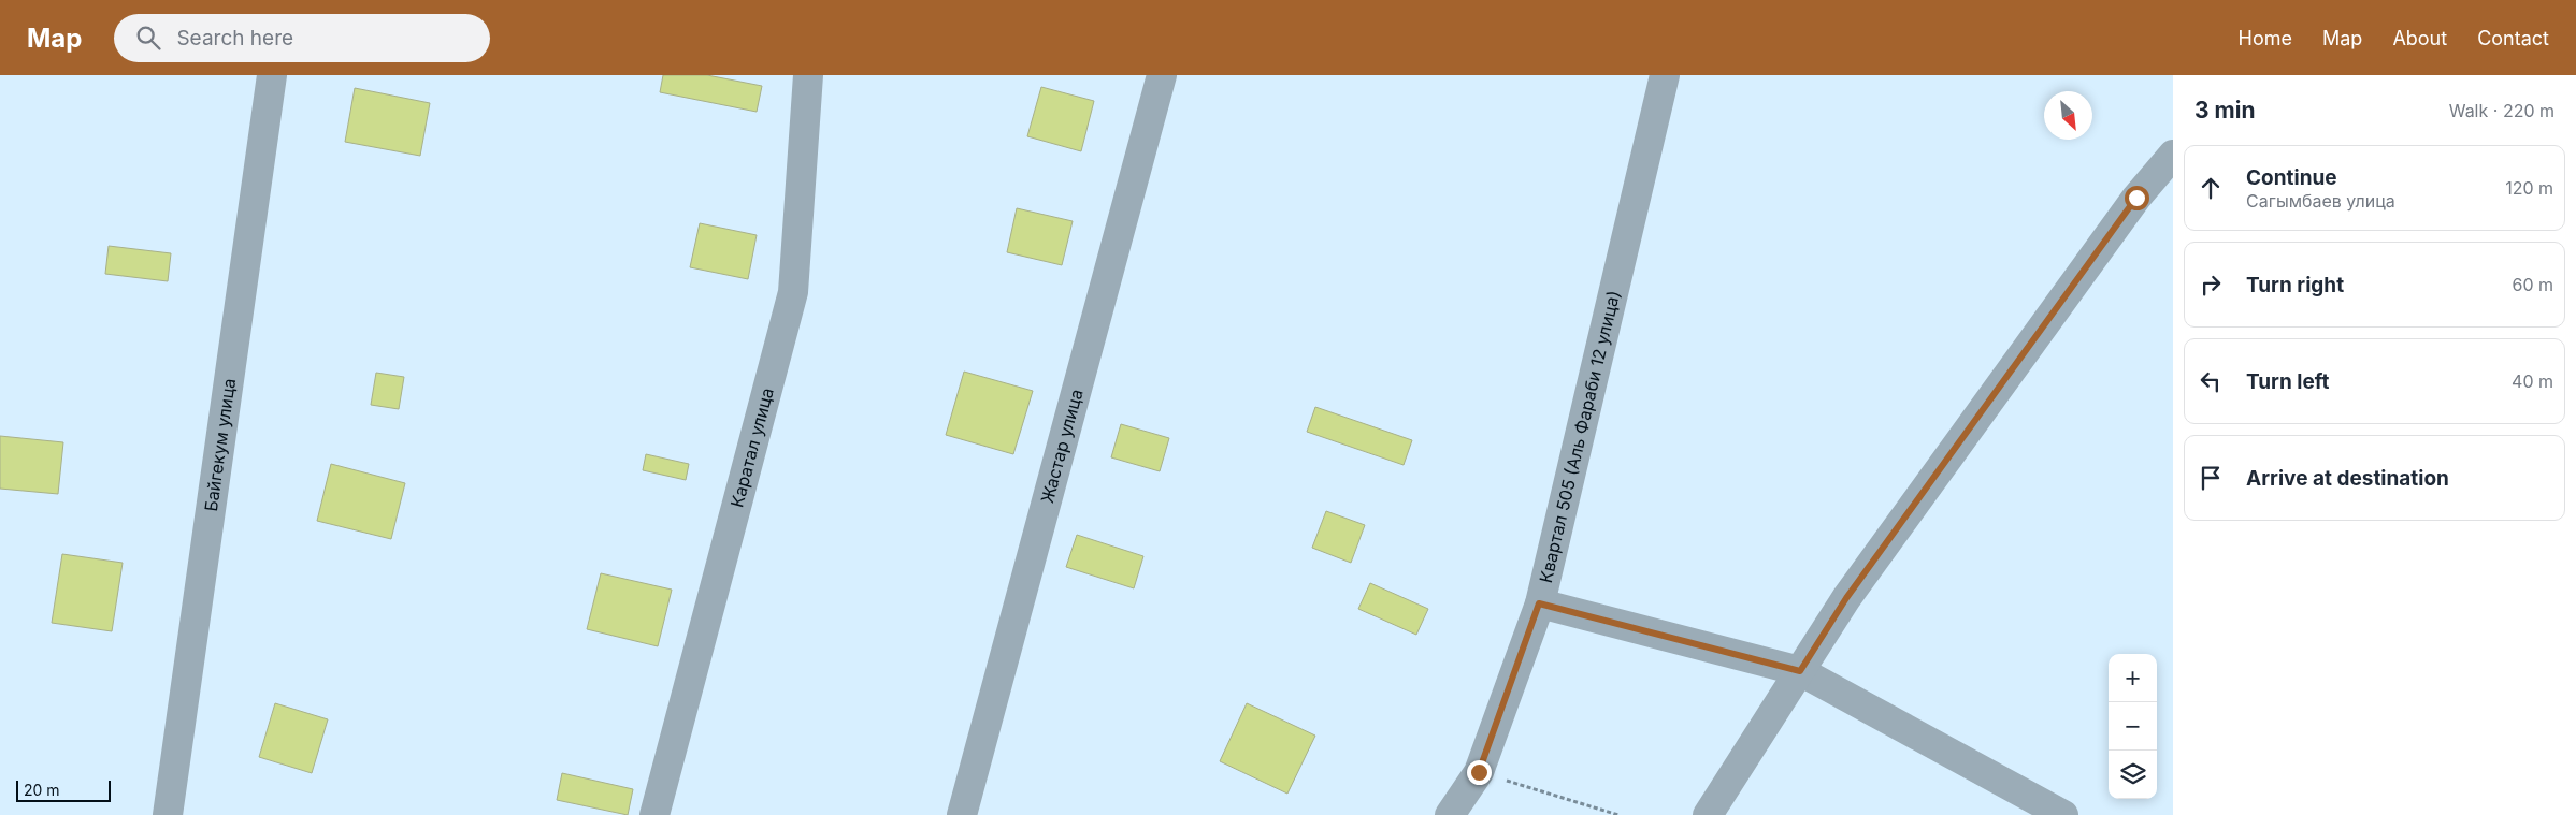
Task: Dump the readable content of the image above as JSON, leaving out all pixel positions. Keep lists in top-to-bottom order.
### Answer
{
  "streets": {
    "street": [
      "Квартал 505 (Аль Фараби 12 улица)",
      "Байгекум улица",
      "Жастар улица",
      "Каратал улица"
    ]
  },
  "scale_bar": "20 m",
  "north": "bottom right",
  "page": {
    "header": "Map",
    "search": "Search here",
    "nav": [
      "Home",
      "Map",
      "About",
      "Contact"
    ],
    "heading": ["3 min", "Walk · 220 m"],
    "list": [
      ["Continue", "Сагымбаев улица", "120 m"],
      ["Turn right", "60 m"],
      ["Turn left", "40 m"],
      "Arrive at destination"
    ],
    "map_buttons": ["+", "−"],
    "scale": "20 m"
  }
}
